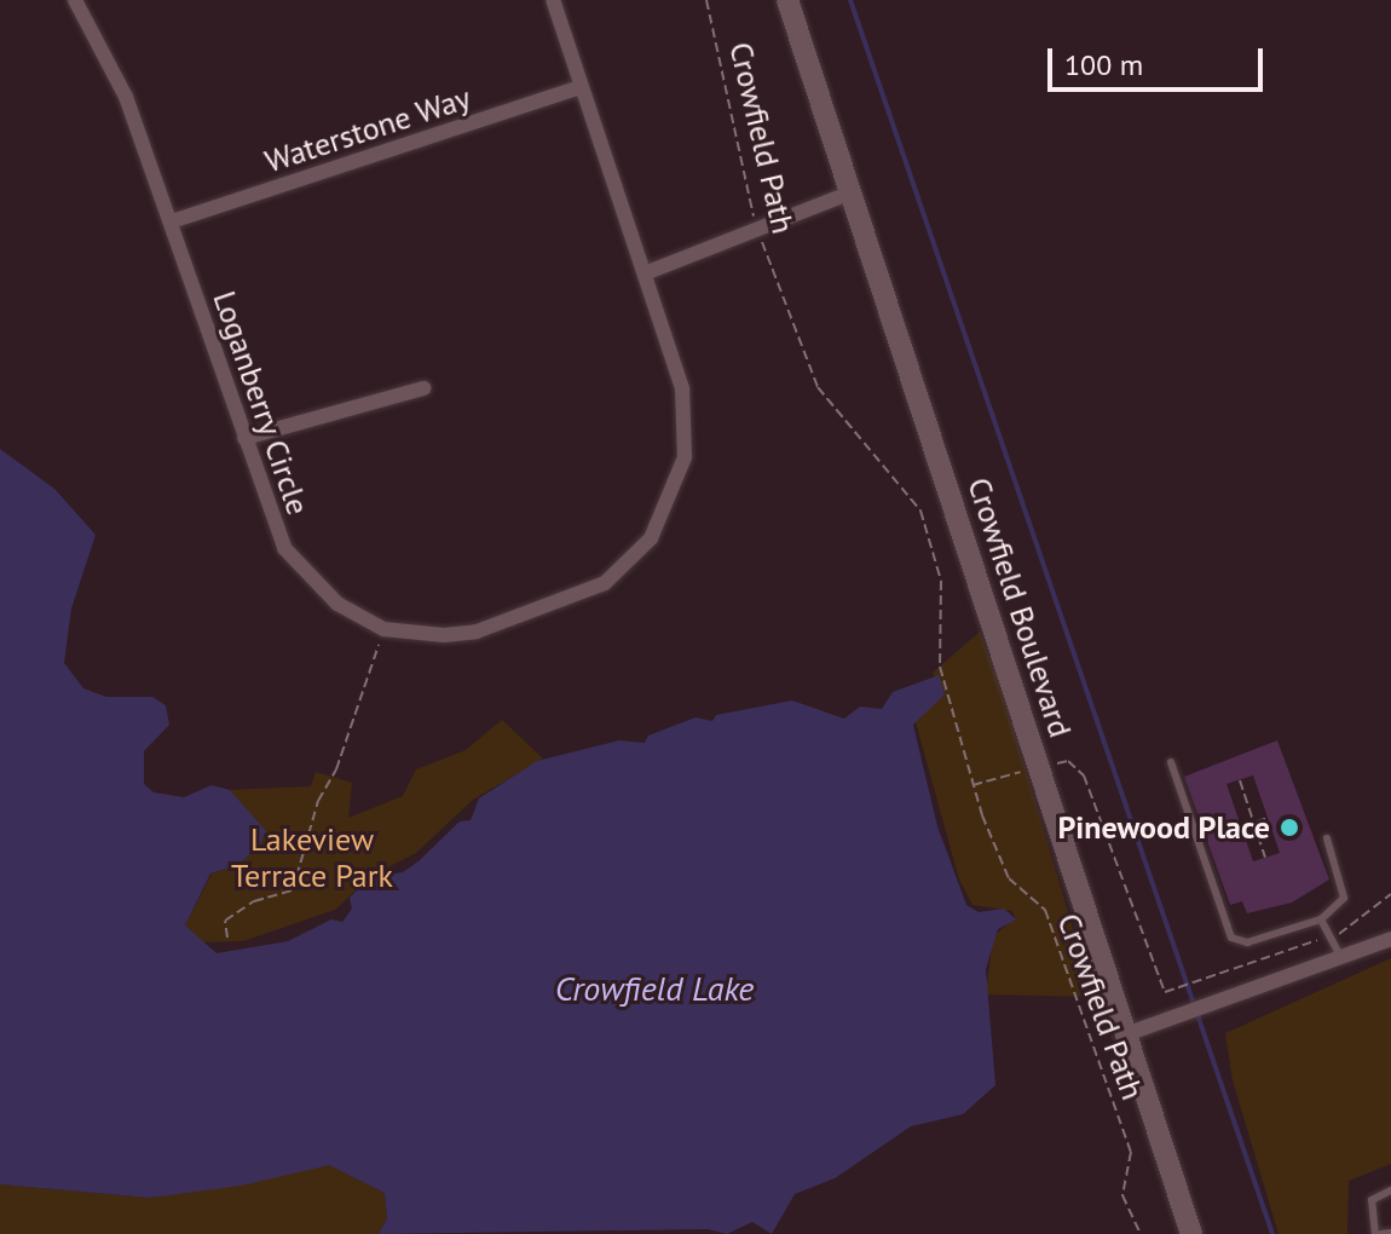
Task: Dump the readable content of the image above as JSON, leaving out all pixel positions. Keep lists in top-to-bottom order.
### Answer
{
  "streets": {
    "main road": ["Crowfield Boulevard"],
    "street": ["Waterstone Way", "Loganberry Circle"],
    "path": ["Crowfield Path"]
  },
  "crossings": [
    ["Waterstone Way", "Loganberry Circle"]
  ],
  "water": ["Crowfield Lake"],
  "parks": ["Lakeview Terrace Park"],
  "places": ["Pinewood Place"],
  "scale_bar": "100 m"
}
